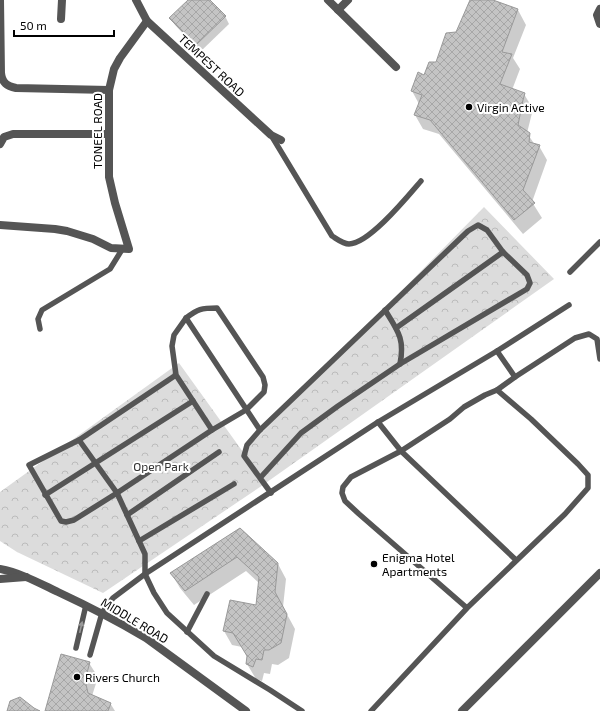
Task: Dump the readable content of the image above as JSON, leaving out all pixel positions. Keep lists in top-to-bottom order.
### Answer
{
  "streets": {
    "street": ["TEMPEST ROAD", "TONEEL ROAD", "MIDDLE ROAD"]
  },
  "crossings": [
    ["TEMPEST ROAD", "TONEEL ROAD"]
  ],
  "parks": ["Open Park"],
  "places": ["Virgin Active", "Enigma Hotel Apartments", "Rivers Church"],
  "scale_bar": "50 m"
}
